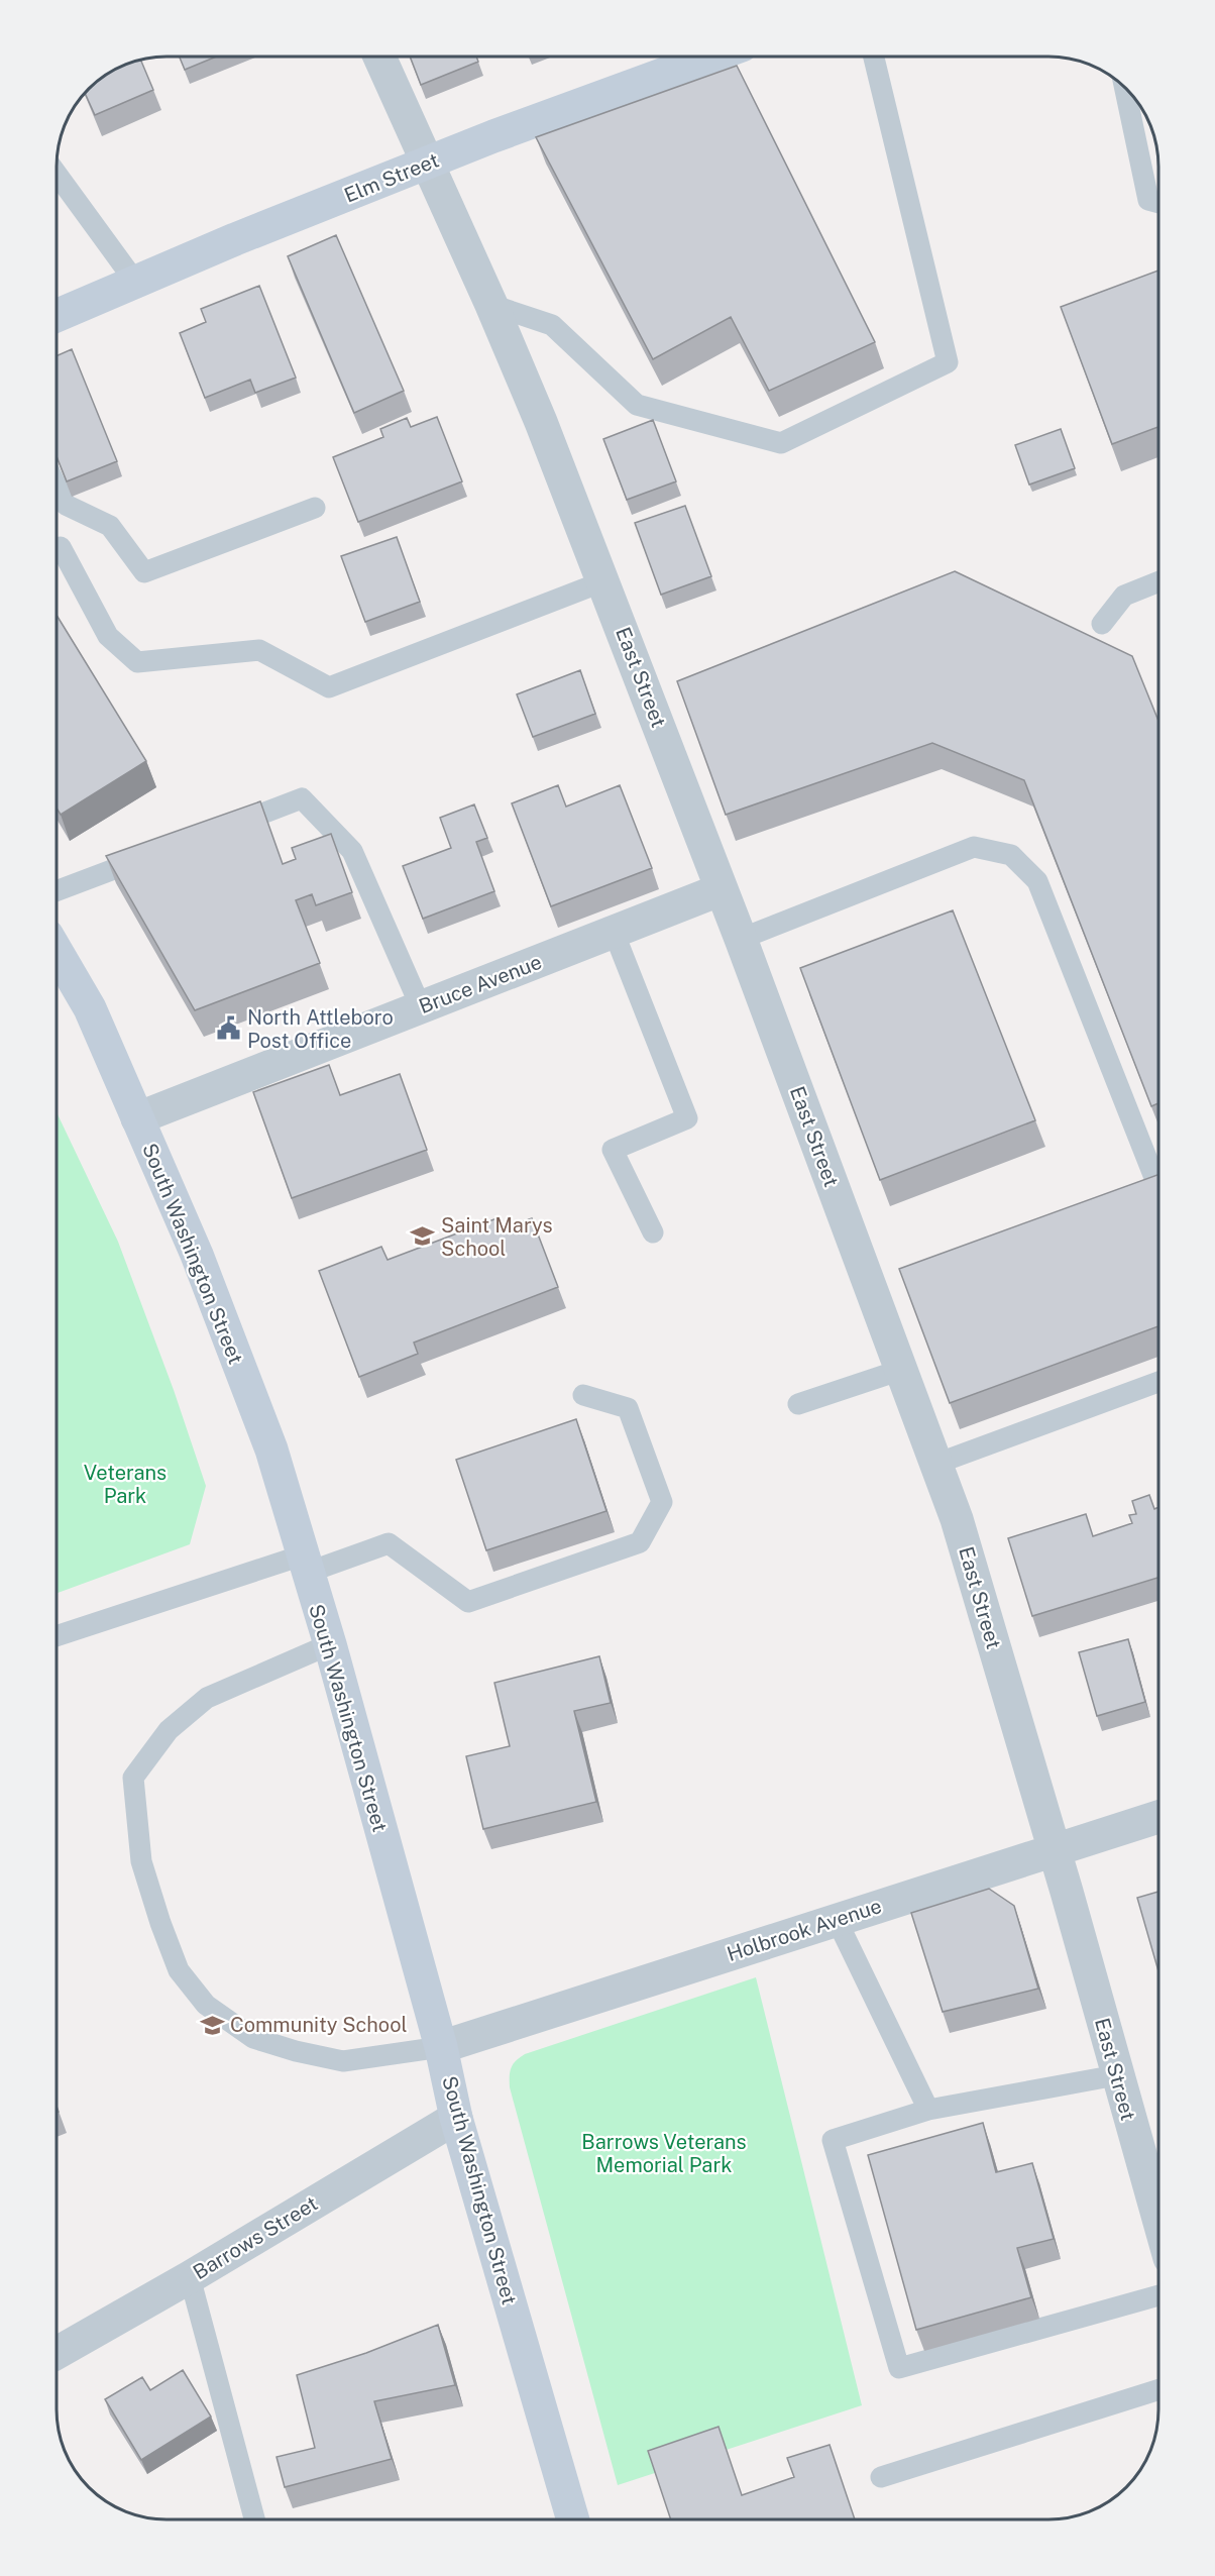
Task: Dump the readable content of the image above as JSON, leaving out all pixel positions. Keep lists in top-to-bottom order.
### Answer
{
  "streets": {
    "main road": ["Elm Street", "South Washington Street"],
    "street": [
      "East Street",
      "Bruce Avenue",
      "Holbrook Avenue",
      "Barrows Street"
    ]
  },
  "crossings": [
    ["Elm Street", "East Street"],
    ["East Street", "Bruce Avenue"],
    ["East Street", "Holbrook Avenue"],
    ["Bruce Avenue", "South Washington Street"],
    ["South Washington Street", "Holbrook Avenue"],
    ["South Washington Street", "Barrows Street"]
  ],
  "parks": ["Veterans Park", "Barrows Veterans Memorial Park"],
  "places": {
    "public building": ["North Attleboro Post Office"],
    "school or university": ["Saint Marys School", "Community School"]
  }
}
